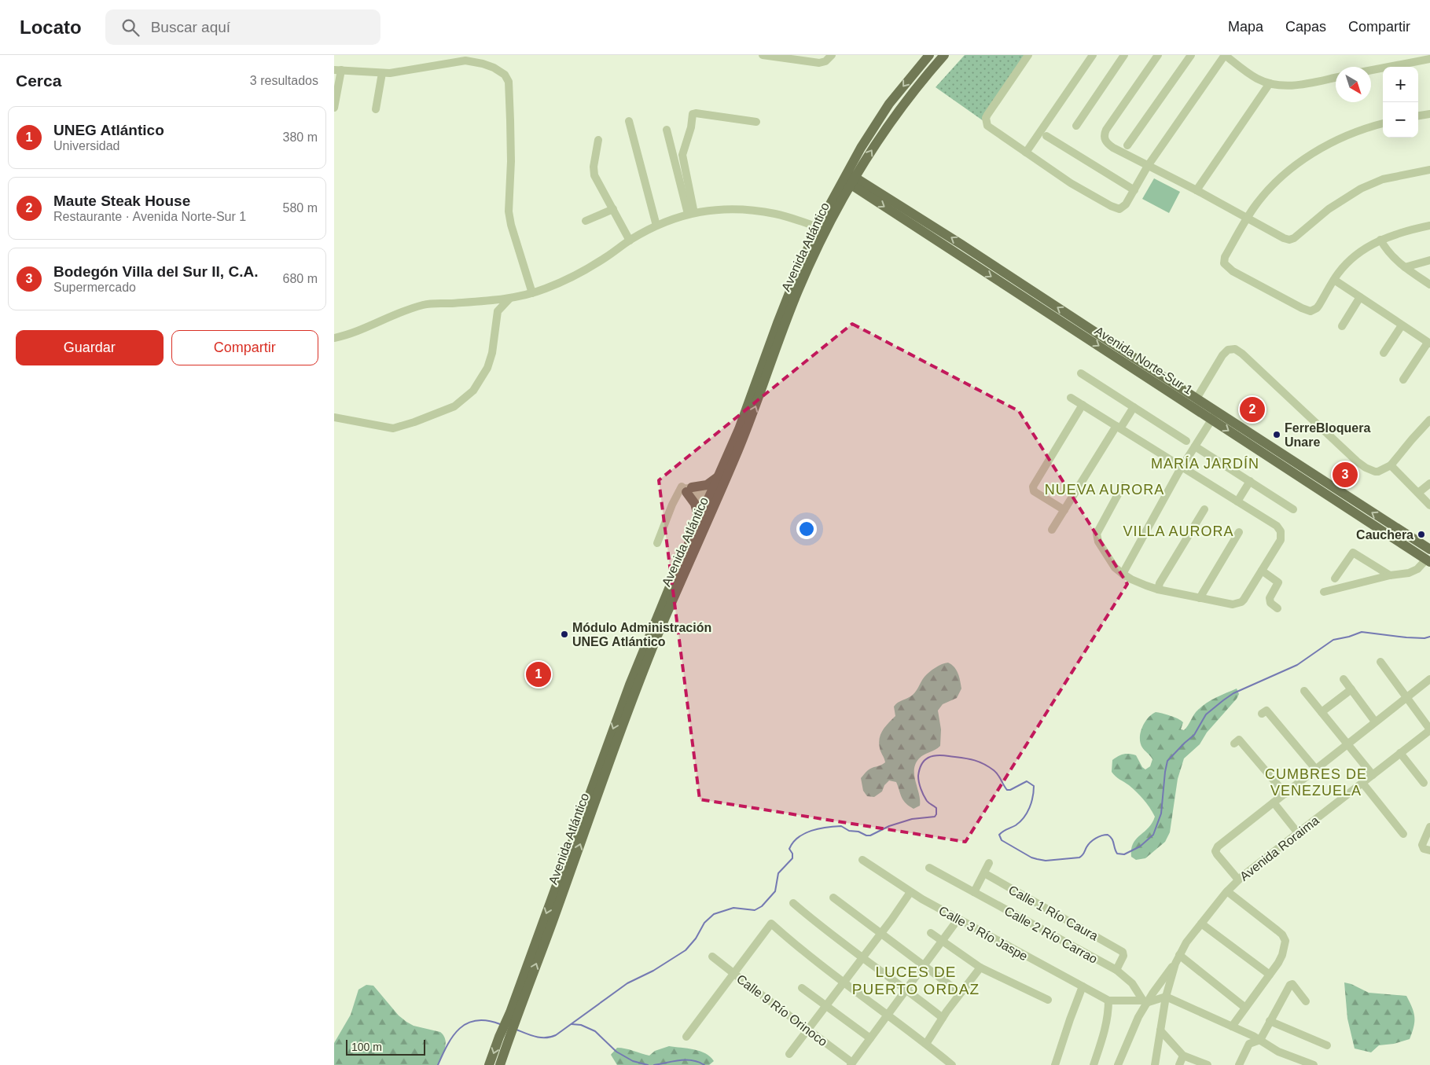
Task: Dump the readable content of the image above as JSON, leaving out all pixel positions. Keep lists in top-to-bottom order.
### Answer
{
  "streets": {
    "main road": ["Avenida Atlántico", "Avenida Norte-Sur 1"],
    "street": [
      "Avenida Roraima",
      "Calle 1 Río Caura",
      "Calle 3 Río Jaspe",
      "Calle 2 Río Carrao",
      "Calle 9 Río Orinoco"
    ]
  },
  "crossings": [
    ["Avenida Atlántico", "Avenida Norte-Sur 1"],
    ["Calle 1 Río Caura", "Calle 2 Río Carrao"]
  ],
  "districts": [
    "MARÍA JARDÍN",
    "NUEVA AURORA",
    "VILLA AURORA",
    "CUMBRES DE VENEZUELA",
    "LUCES DE PUERTO ORDAZ"
  ],
  "places": ["FerreBloquera Unare", "Cauchera", "Módulo Administración UNEG Atlántico"],
  "scale_bar": "100 m",
  "north": "bottom right",
  "page": {
    "header": "Locato",
    "search": "Buscar aquí",
    "nav": ["Mapa", "Capas", "Compartir"],
    "heading": ["Cerca", "3 resultados"],
    "map_buttons": ["+", "−"],
    "list": [
      {
        "mark": "1",
        "name": "UNEG Atlántico",
        "note": "Universidad",
        "value": "380 m"
      },
      {
        "mark": "2",
        "name": "Maute Steak House",
        "note": "Restaurante · Avenida Norte-Sur 1",
        "value": "580 m"
      },
      {
        "mark": "3",
        "name": "Bodegón Villa del Sur II, C.A.",
        "note": "Supermercado",
        "value": "680 m"
      }
    ],
    "buttons": ["Guardar", "Compartir"],
    "pins": ["2", "3", "1"],
    "scale": "100 m"
  }
}
